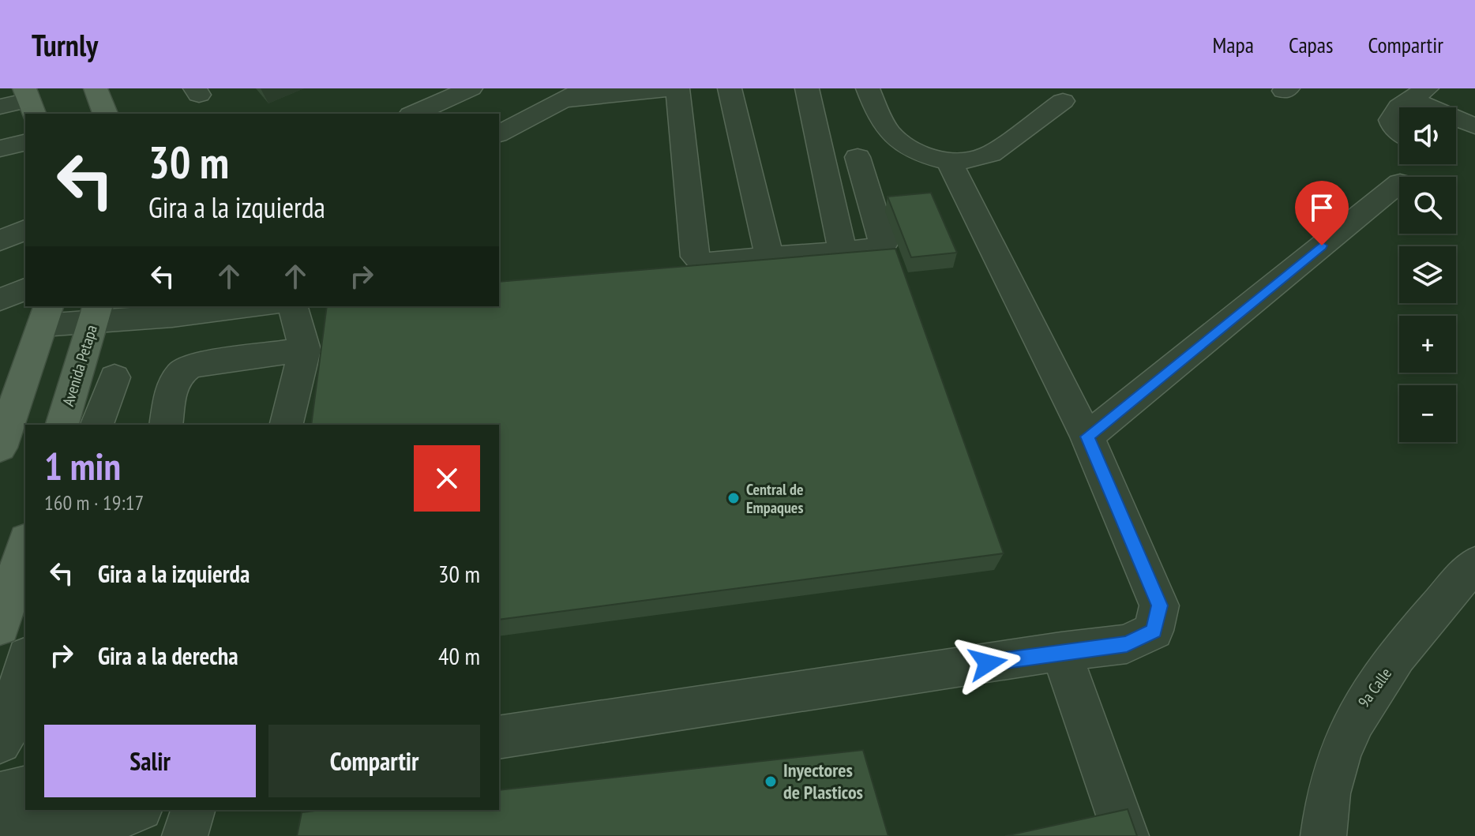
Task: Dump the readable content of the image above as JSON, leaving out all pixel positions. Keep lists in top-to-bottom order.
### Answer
{
  "streets": {
    "main road": ["Avenida Petapa"],
    "street": ["9a Calle"]
  },
  "places": ["Central de Empaques", "Inyectores de Plasticos"],
  "page": {
    "header": "Turnly",
    "nav": ["Mapa", "Capas", "Compartir"],
    "map_buttons": ["+", "−"],
    "turn": ["30 m", "Gira a la izquierda"],
    "heading": ["1 min", "160 m · 19:17"],
    "list": [
      {
        "name": "Gira a la izquierda",
        "value": "30 m"
      },
      {
        "name": "Gira a la derecha",
        "value": "40 m"
      }
    ],
    "buttons": ["Salir", "Compartir"]
  }
}
